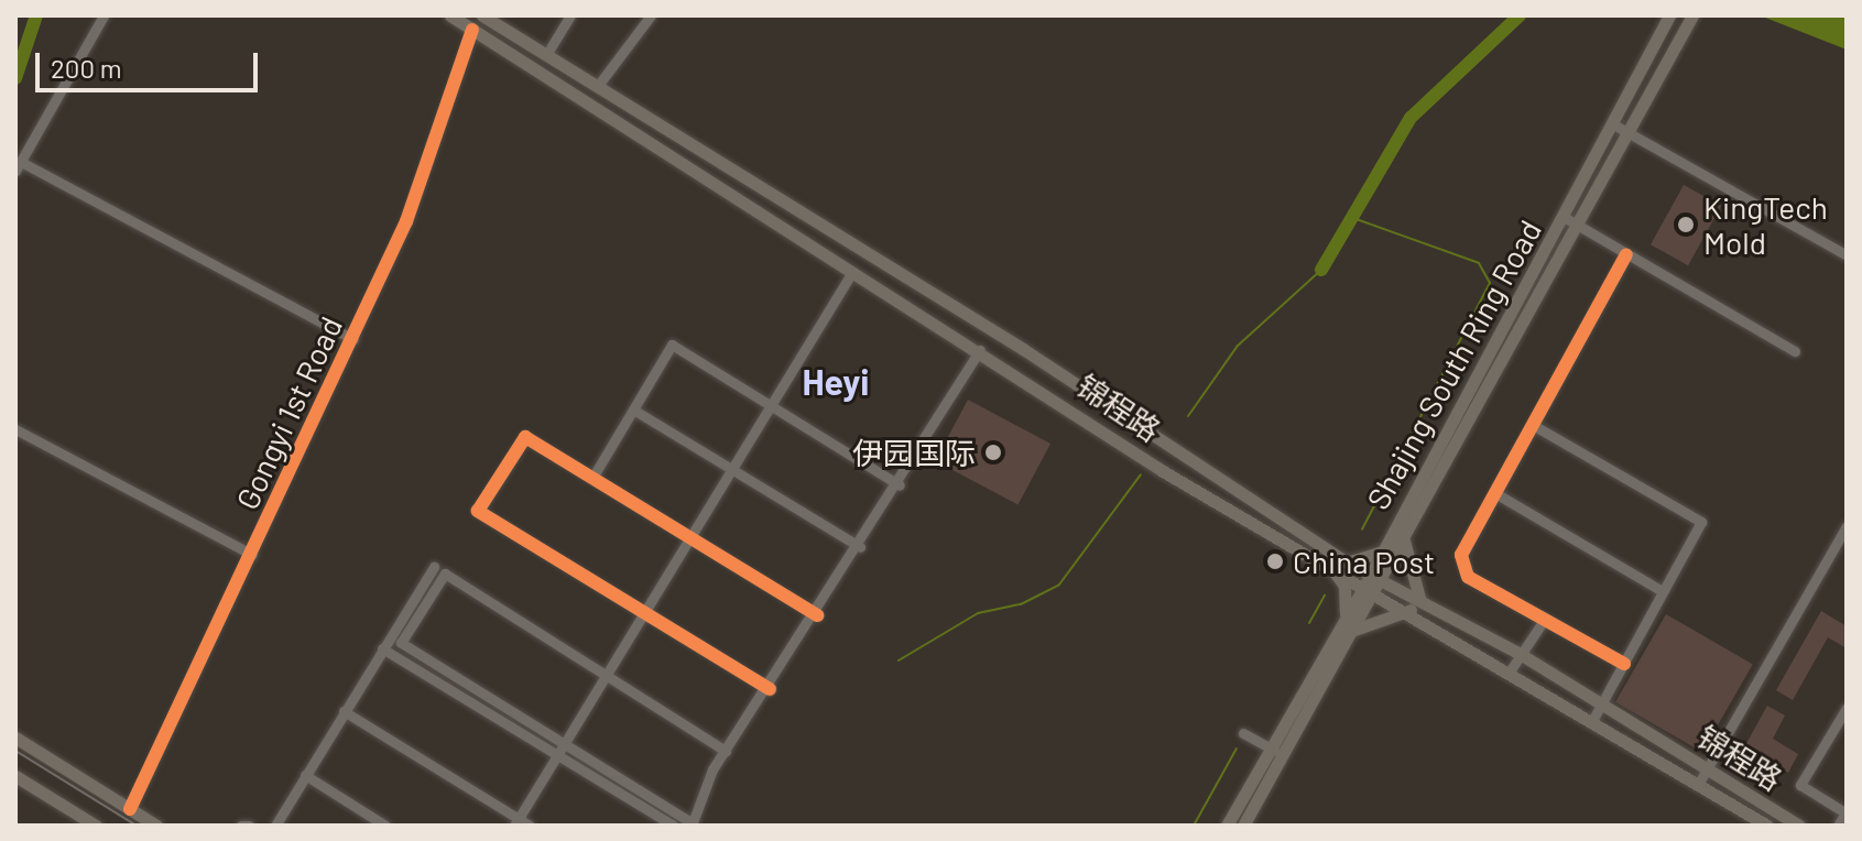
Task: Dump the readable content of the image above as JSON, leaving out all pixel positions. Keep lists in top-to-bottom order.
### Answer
{
  "streets": {
    "main road": ["Shajing South Ring Road", "锦程路"],
    "street": ["Gongyi 1st Road"]
  },
  "crossings": [
    ["Shajing South Ring Road", "锦程路"],
    ["锦程路", "Gongyi 1st Road"]
  ],
  "districts": ["Heyi"],
  "places": ["KingTech Mold", "伊园国际", "China Post"],
  "scale_bar": "200 m"
}
